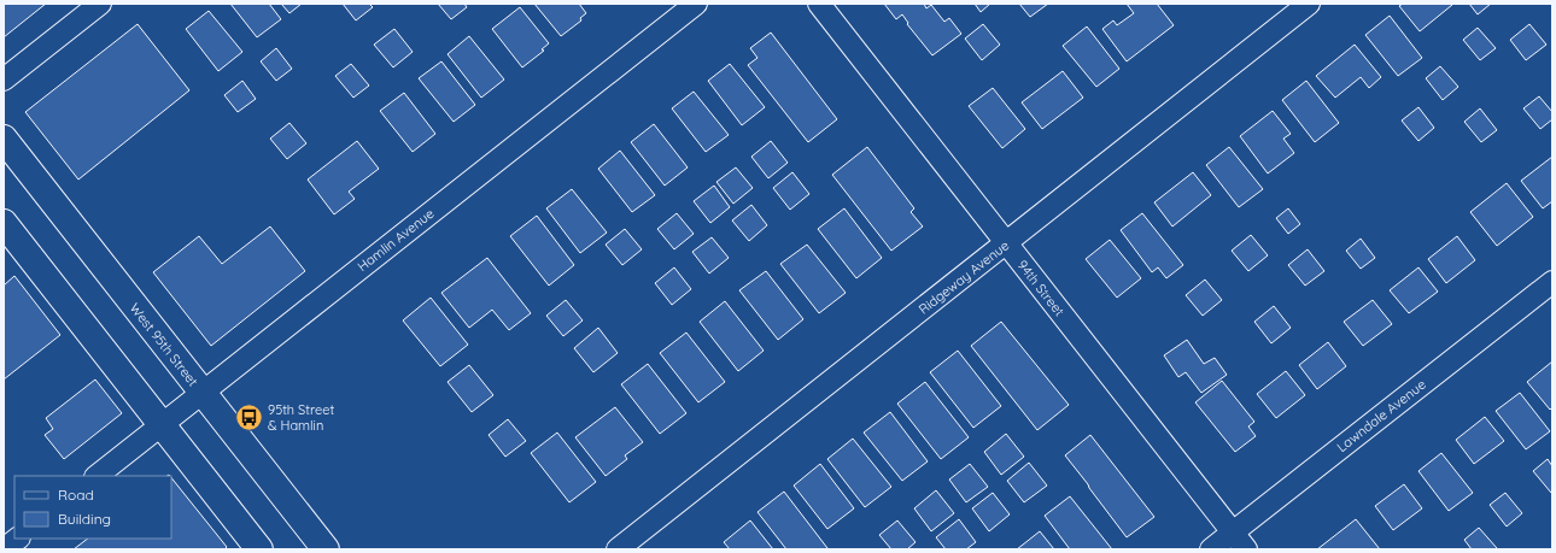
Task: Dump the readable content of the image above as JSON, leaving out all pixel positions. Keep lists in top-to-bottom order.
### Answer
{
  "streets": {
    "main road": ["West 95th Street"],
    "street": [
      "Hamlin Avenue",
      "Ridgeway Avenue",
      "94th Street",
      "Lawndale Avenue"
    ]
  },
  "crossings": [
    ["Hamlin Avenue", "West 95th Street"],
    ["Ridgeway Avenue", "94th Street"],
    ["94th Street", "Lawndale Avenue"]
  ],
  "places": {
    "bus stop": ["95th Street & Hamlin"]
  },
  "legend": ["Road", "Building"]
}
